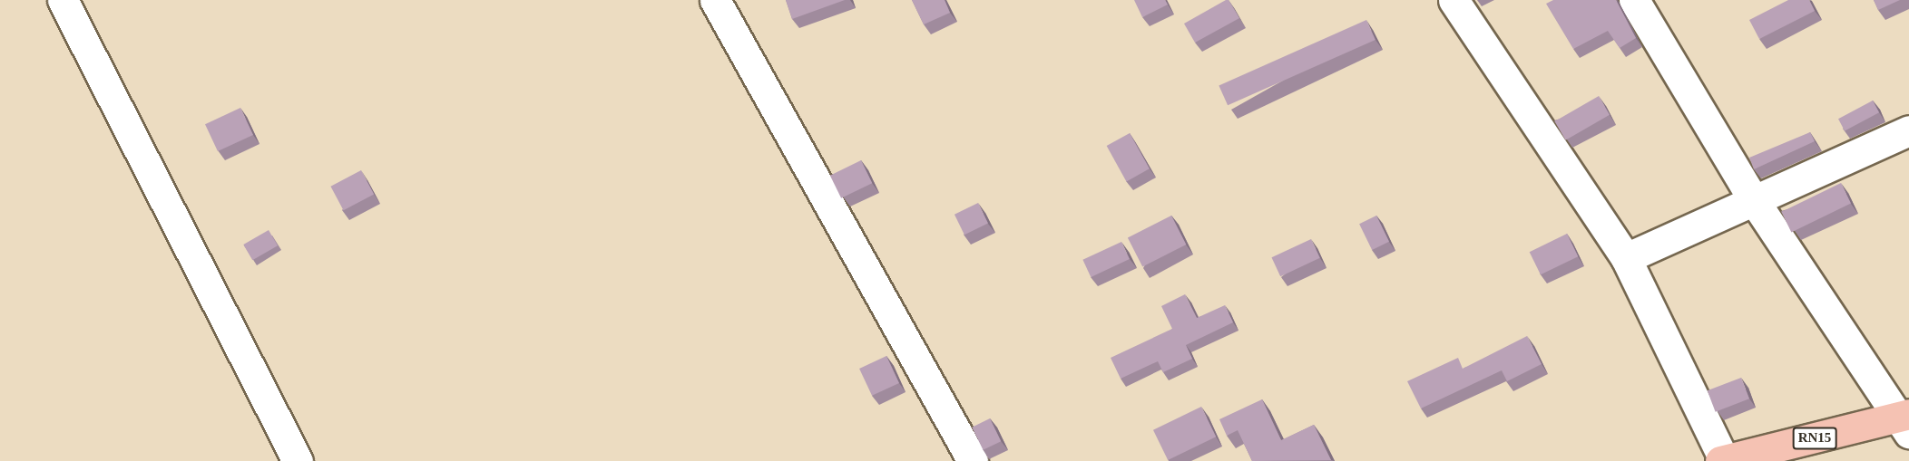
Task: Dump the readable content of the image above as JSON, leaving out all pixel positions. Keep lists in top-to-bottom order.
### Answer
{
  "streets": {
    "main road": ["RN15"]
  }
}
